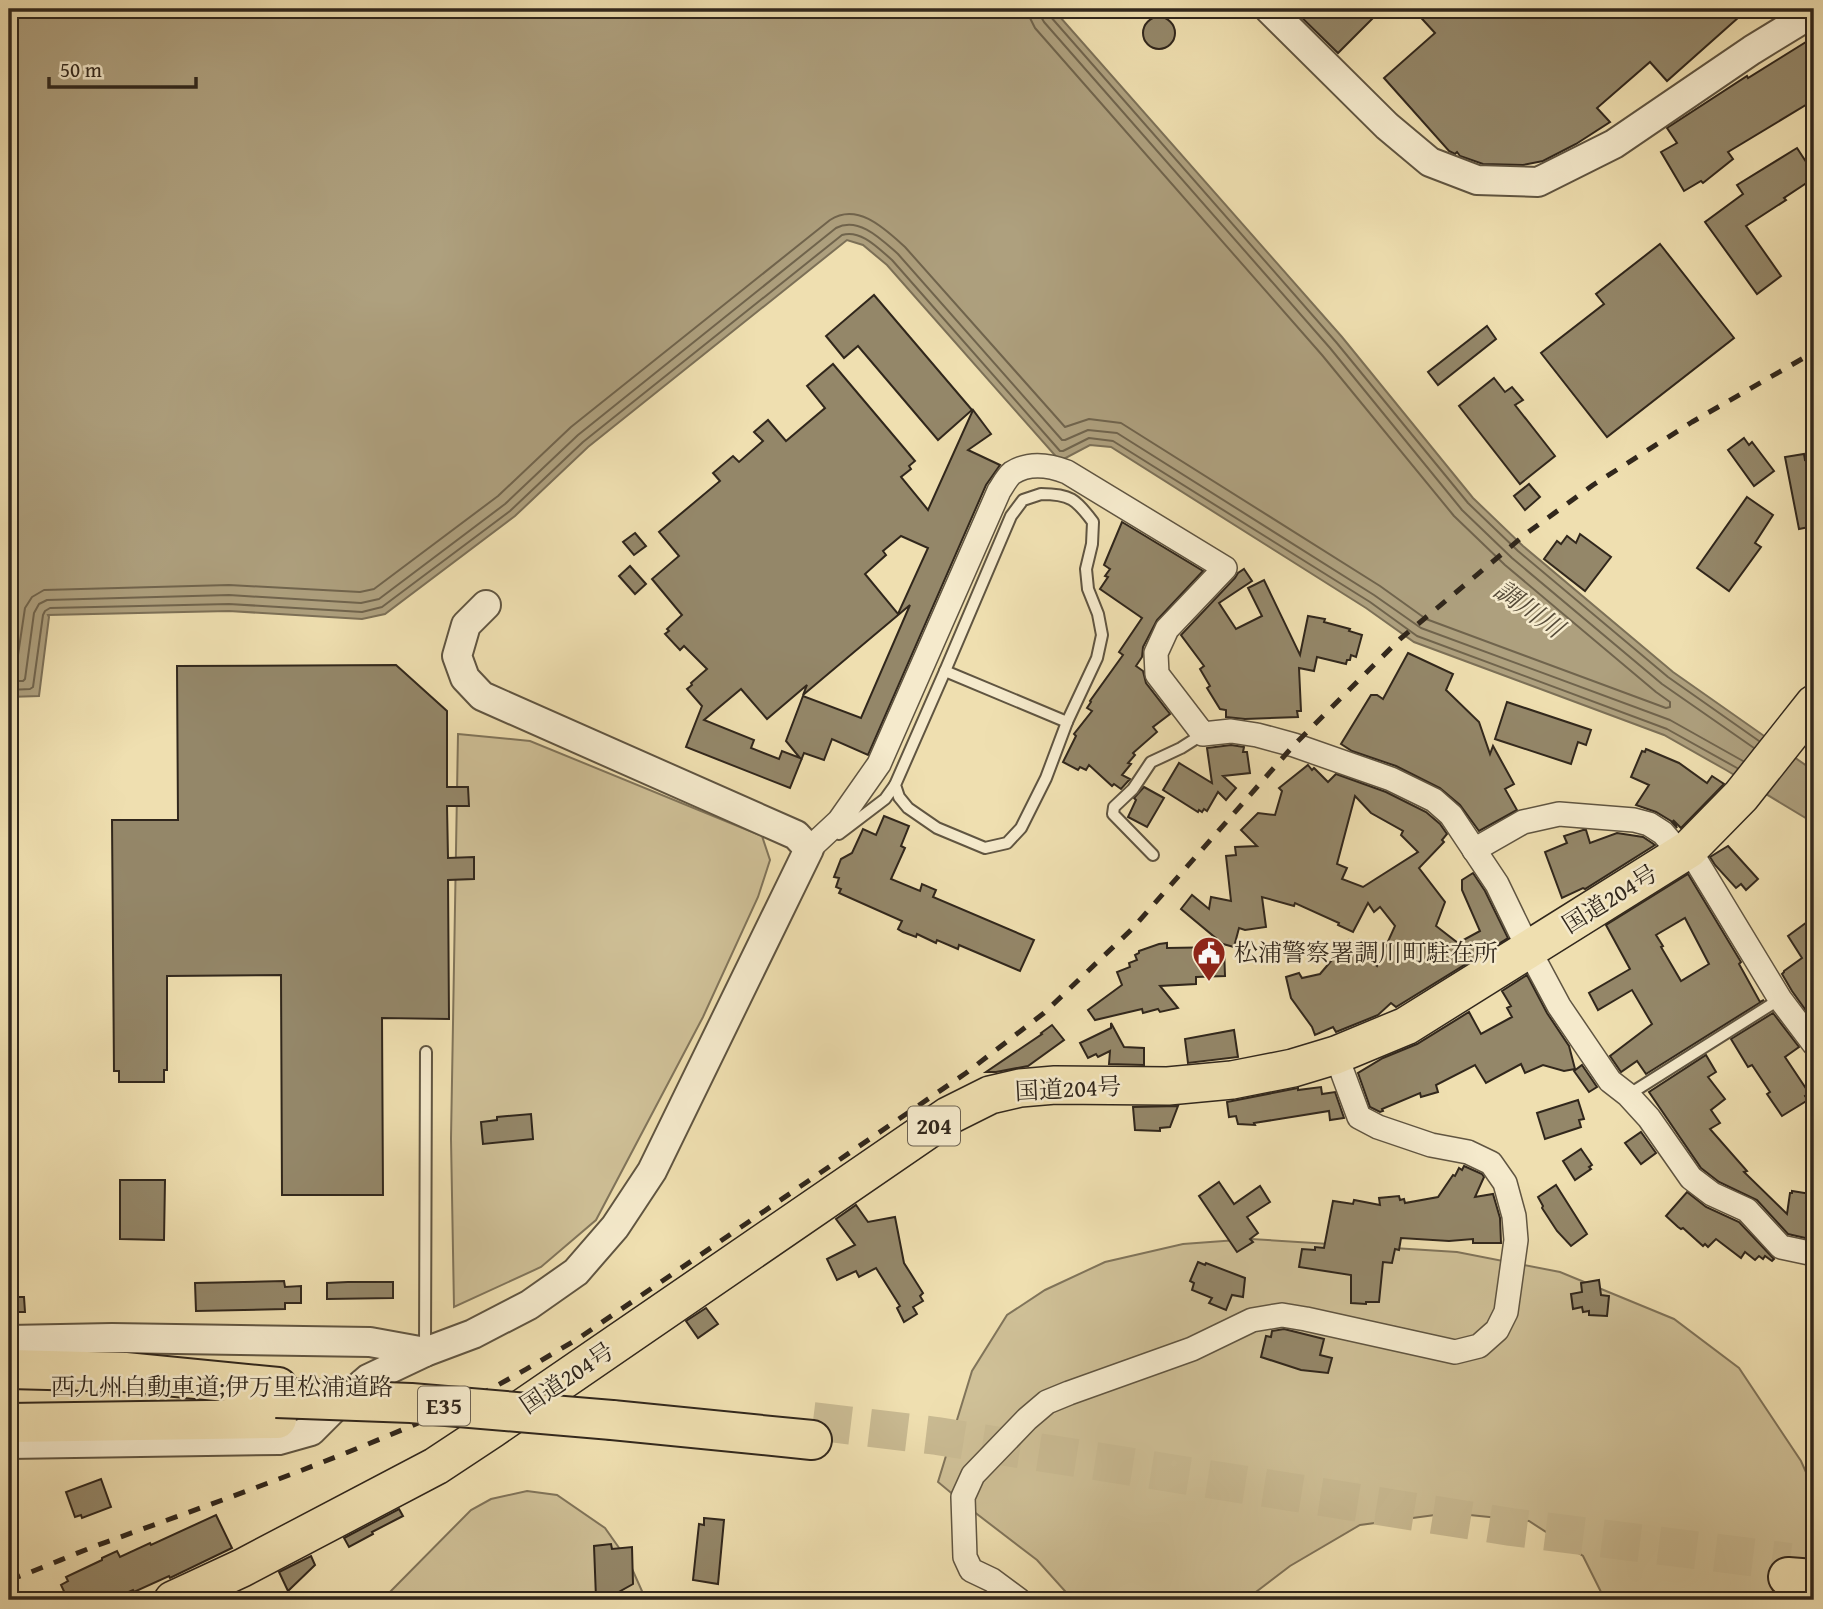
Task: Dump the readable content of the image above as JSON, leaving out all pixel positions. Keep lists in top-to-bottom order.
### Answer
{
  "streets": {
    "highway": ["国道204号", "204", "西九州自動車道;伊万里松浦道路"]
  },
  "water": ["調川川"],
  "places": {
    "public building": ["松浦警察署調川町駐在所"]
  },
  "scale_bar": "50 m"
}
